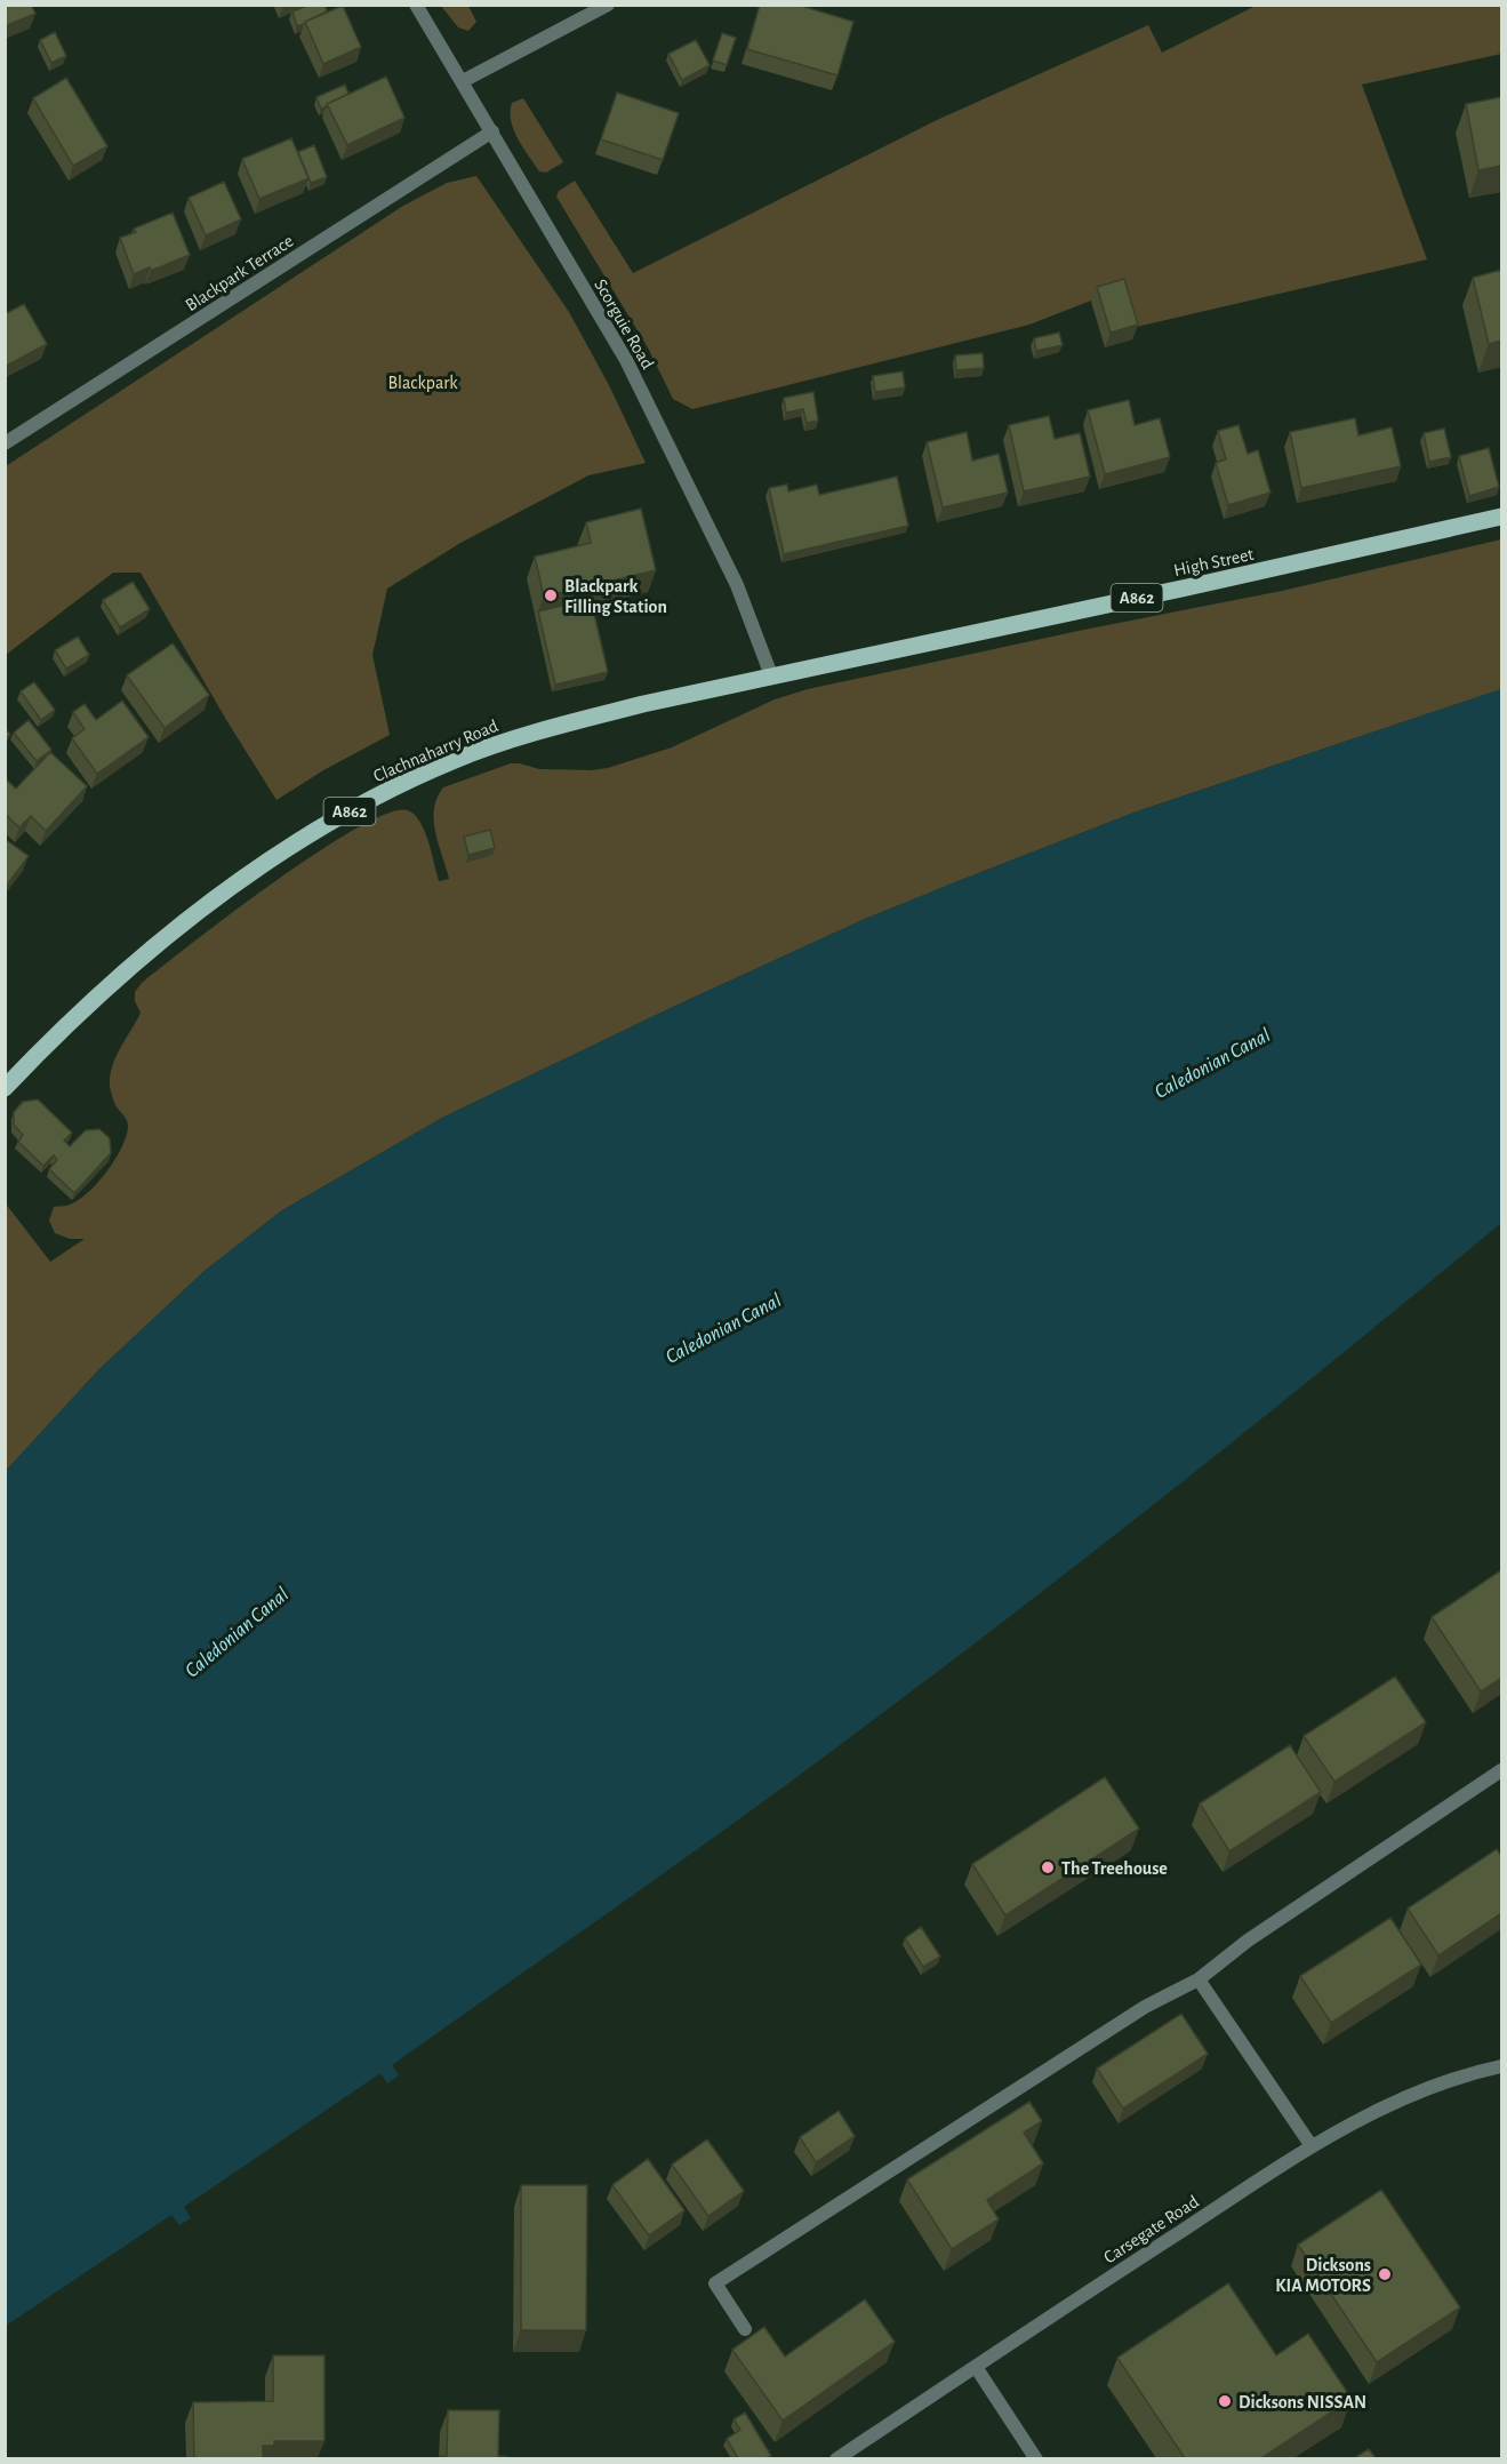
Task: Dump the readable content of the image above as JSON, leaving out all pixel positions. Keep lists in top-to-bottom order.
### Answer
{
  "streets": {
    "main road": ["High Street", "A862", "Clachnaharry Road"],
    "street": ["Blackpark Terrace", "Scorguie Road", "Carsegate Road"]
  },
  "crossings": [
    ["Blackpark Terrace", "Scorguie Road"],
    ["Scorguie Road", "High Street"],
    ["Scorguie Road", "Clachnaharry Road"],
    ["High Street", "Clachnaharry Road"]
  ],
  "water": ["Caledonian Canal"],
  "parks": ["Blackpark"],
  "places": [
    "Blackpark Filling Station",
    "The Treehouse",
    "Dicksons KIA MOTORS",
    "Dicksons NISSAN"
  ]
}
